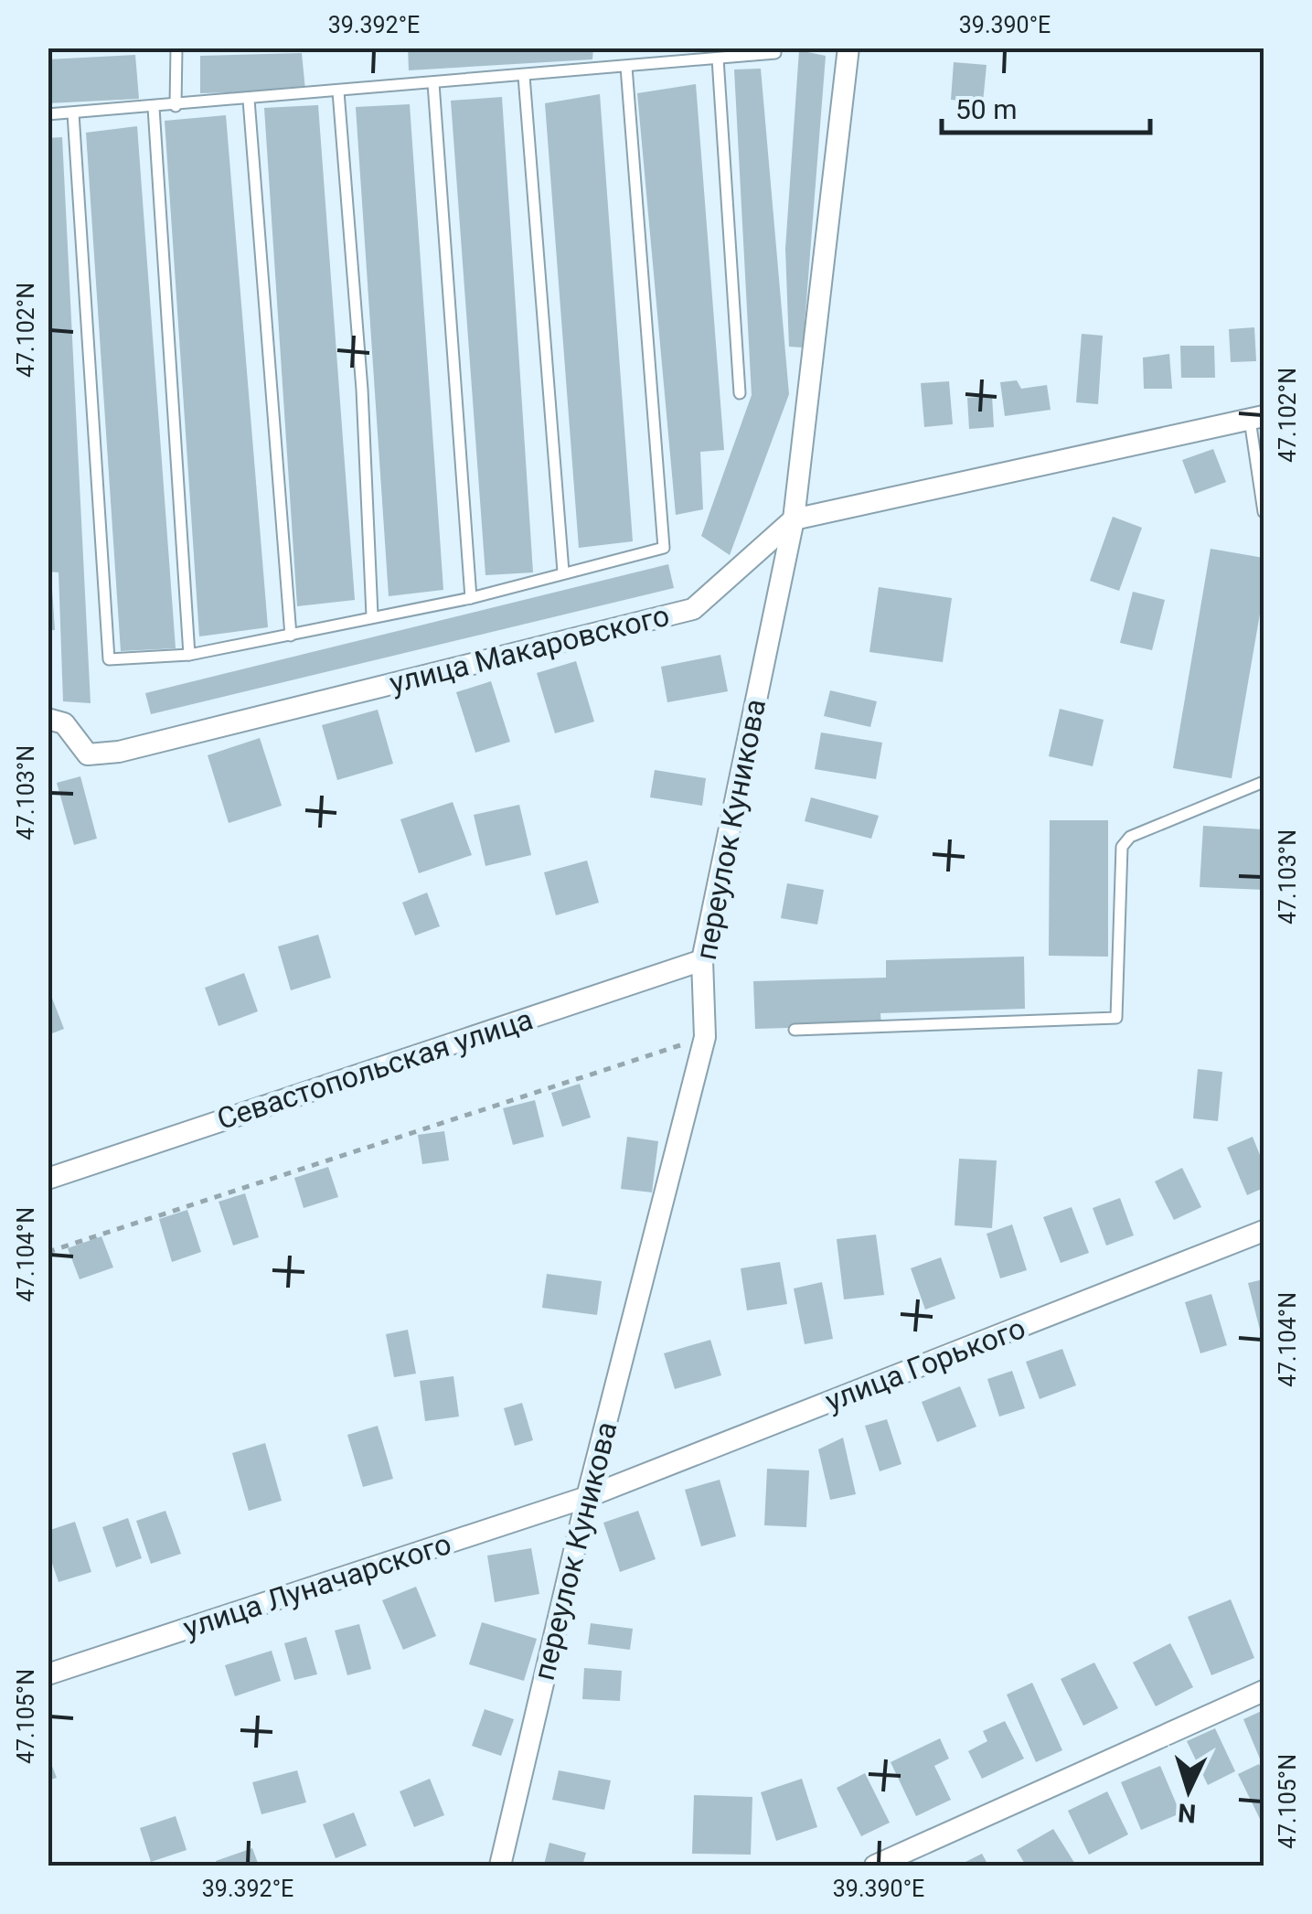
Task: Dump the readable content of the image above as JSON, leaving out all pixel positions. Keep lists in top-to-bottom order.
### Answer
{
  "streets": {
    "street": [
      "улица Макаровского",
      "переулок Куникова",
      "Севастопольская улица",
      "улица Горького",
      "улица Луначарского"
    ]
  },
  "crossings": [
    ["улица Макаровского", "переулок Куникова"],
    ["переулок Куникова", "Севастопольская улица"],
    ["переулок Куникова", "улица Горького"],
    ["переулок Куникова", "улица Луначарского"],
    ["улица Горького", "улица Луначарского"]
  ],
  "scale_bar": "50 m",
  "north": "bottom",
  "coordinates": [
    "39.392°E",
    "39.390°E",
    "47.102°N",
    "47.103°N",
    "47.104°N",
    "47.105°N"
  ]
}
